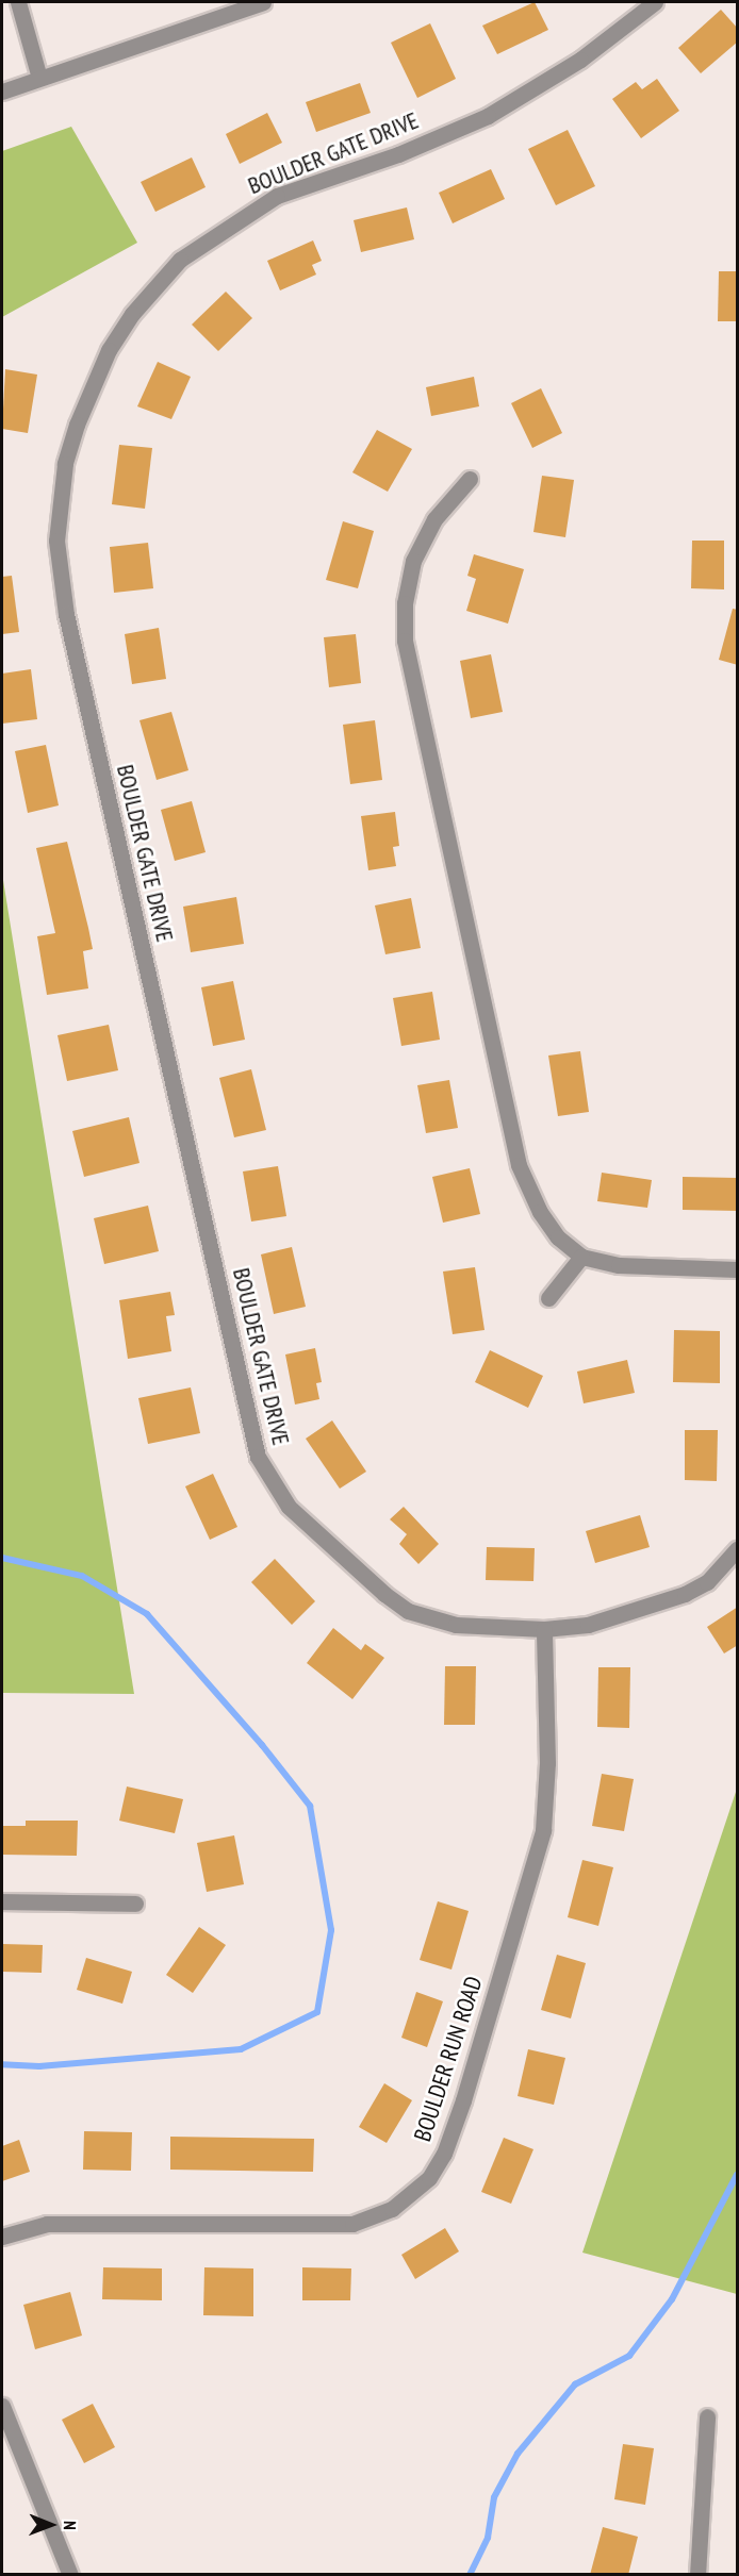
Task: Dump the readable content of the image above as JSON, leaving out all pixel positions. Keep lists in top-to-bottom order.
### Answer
{
  "streets": {
    "street": ["BOULDER GATE DRIVE", "BOULDER RUN ROAD"]
  },
  "crossings": [
    ["BOULDER GATE DRIVE", "BOULDER RUN ROAD"]
  ],
  "north": "right"
}
